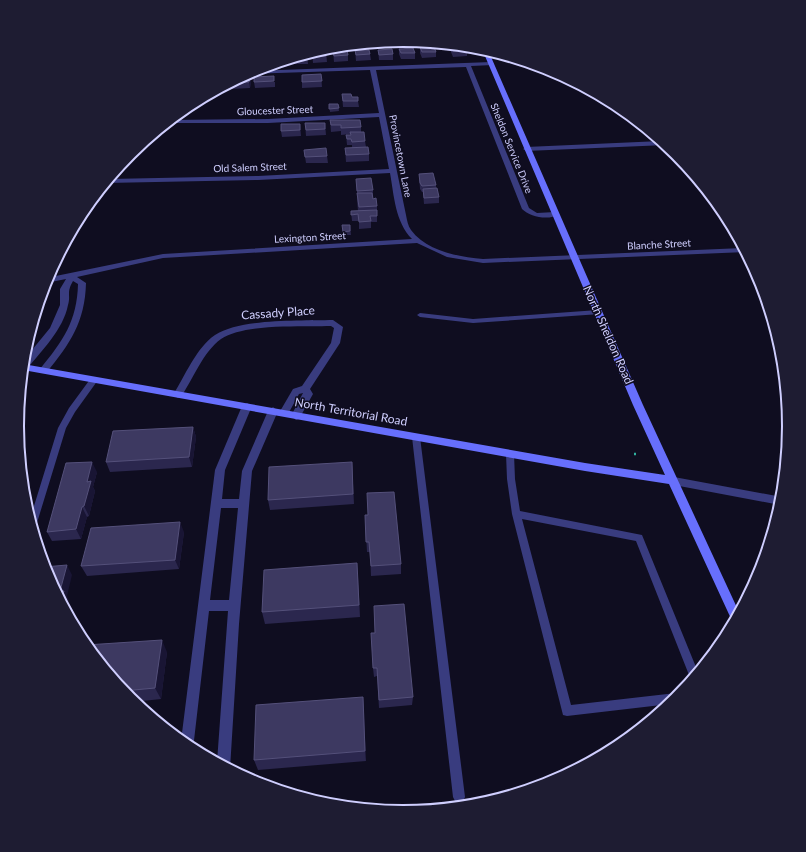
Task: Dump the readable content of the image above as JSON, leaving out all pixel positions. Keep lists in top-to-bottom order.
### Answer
{
  "streets": {
    "main road": ["North Sheldon Road", "North Territorial Road"],
    "street": [
      "Gloucester Street",
      "Sheldon Service Drive",
      "Provincetown Lane",
      "Old Salem Street",
      "Lexington Street",
      "Blanche Street",
      "Cassady Place"
    ]
  },
  "crossings": [
    ["Gloucester Street", "Provincetown Lane"],
    ["Sheldon Service Drive", "North Sheldon Road"],
    ["Provincetown Lane", "Old Salem Street"],
    ["Provincetown Lane", "Lexington Street"],
    ["Blanche Street", "North Sheldon Road"],
    ["Cassady Place", "North Territorial Road"],
    ["North Sheldon Road", "North Territorial Road"]
  ]
}
